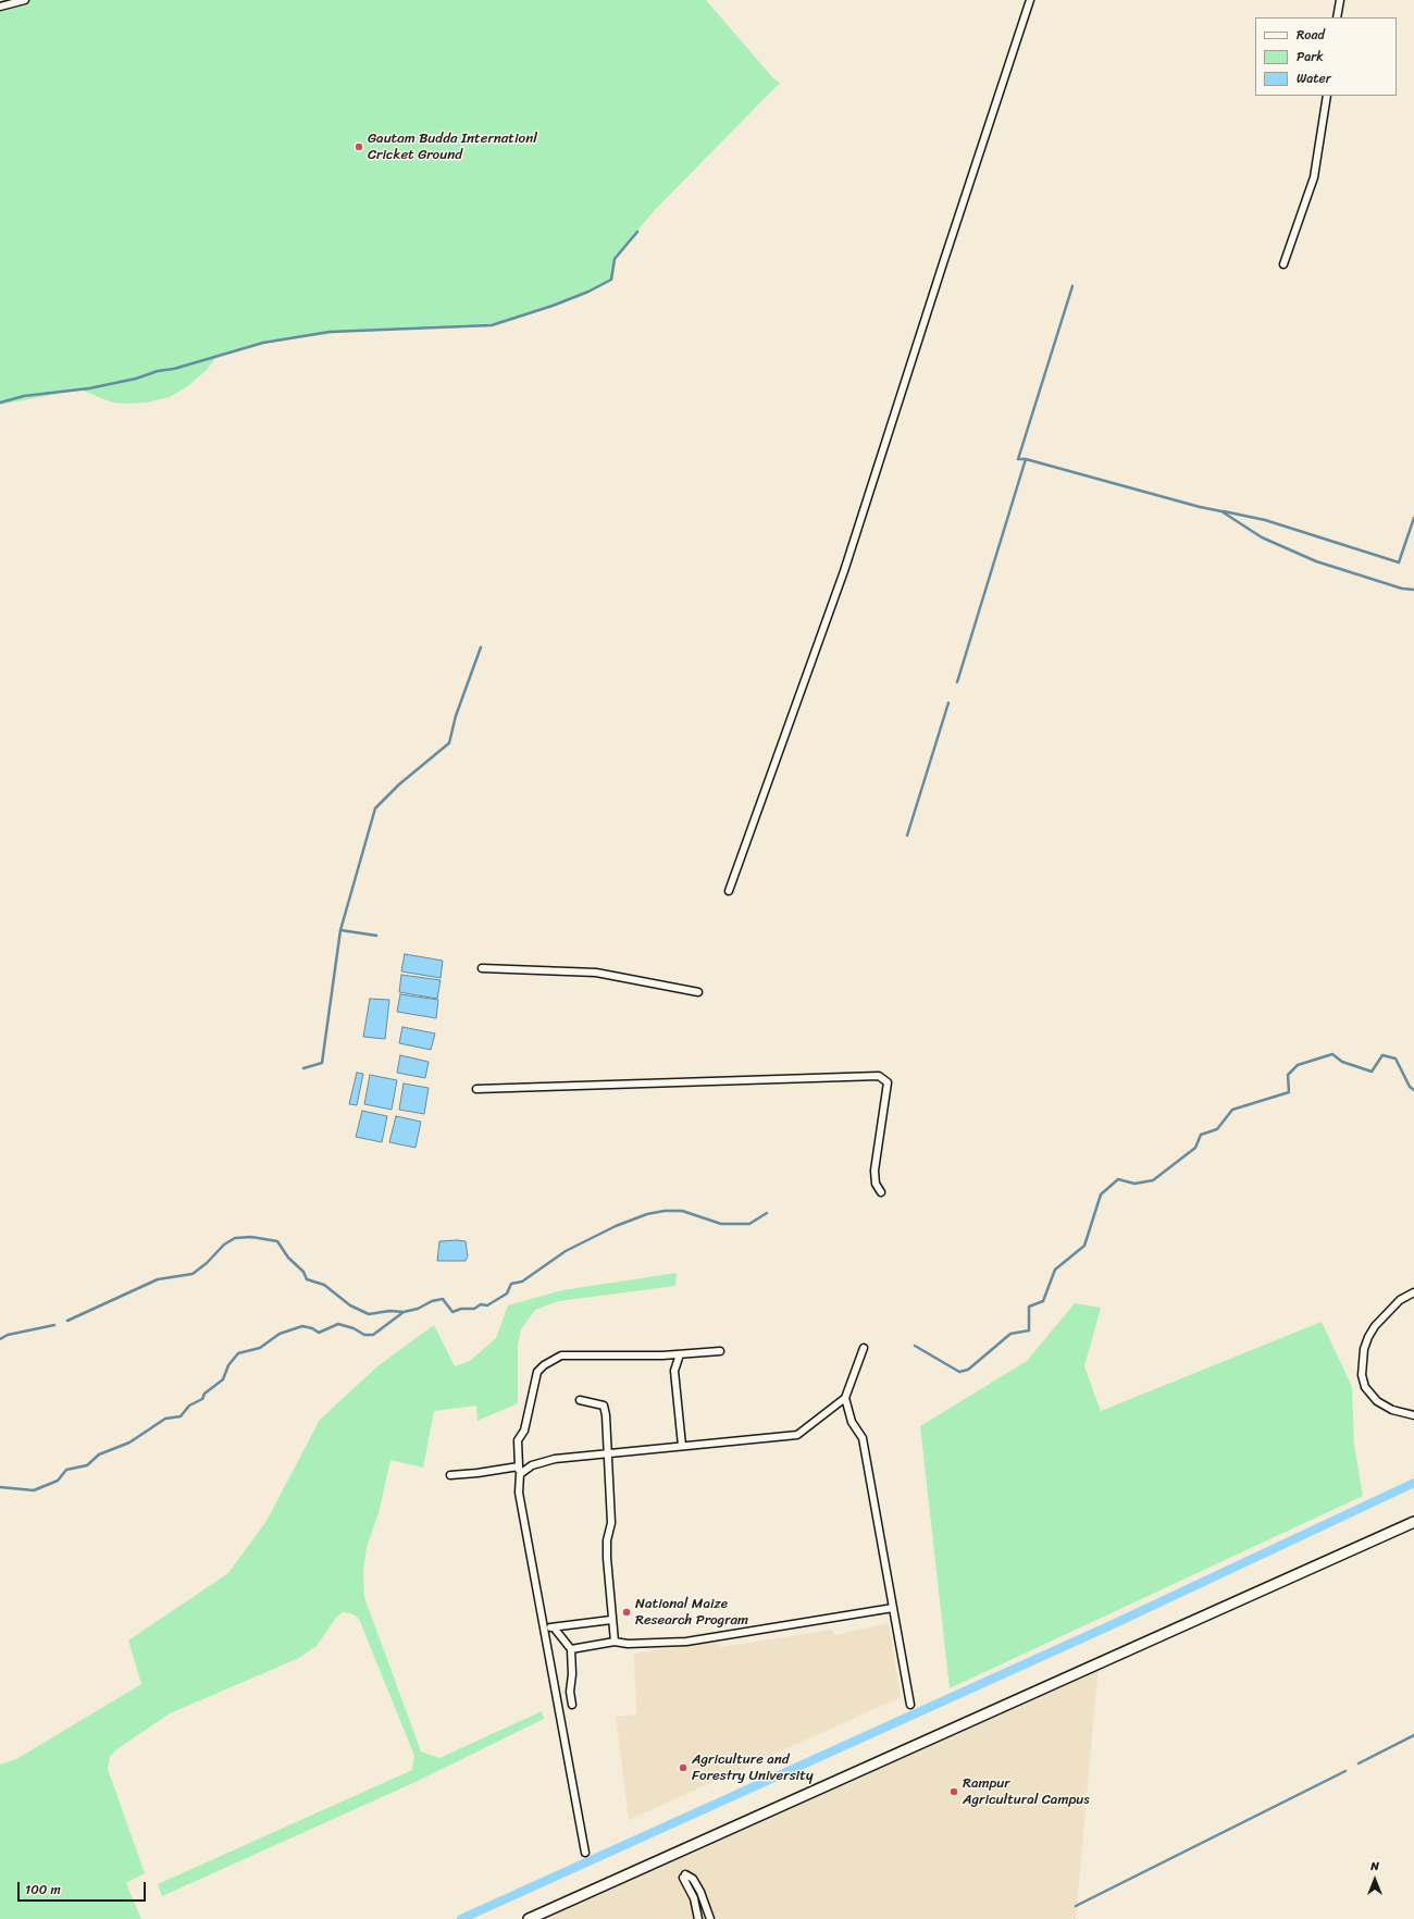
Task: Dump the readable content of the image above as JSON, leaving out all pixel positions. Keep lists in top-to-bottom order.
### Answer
{
  "places": [
    "Gautam Budda Internationl Cricket Ground",
    "National Maize Research Program",
    "Agriculture and Forestry University",
    "Rampur Agricultural Campus"
  ],
  "legend": ["Road", "Park", "Water"],
  "scale_bar": "100 m",
  "north": "top"
}
